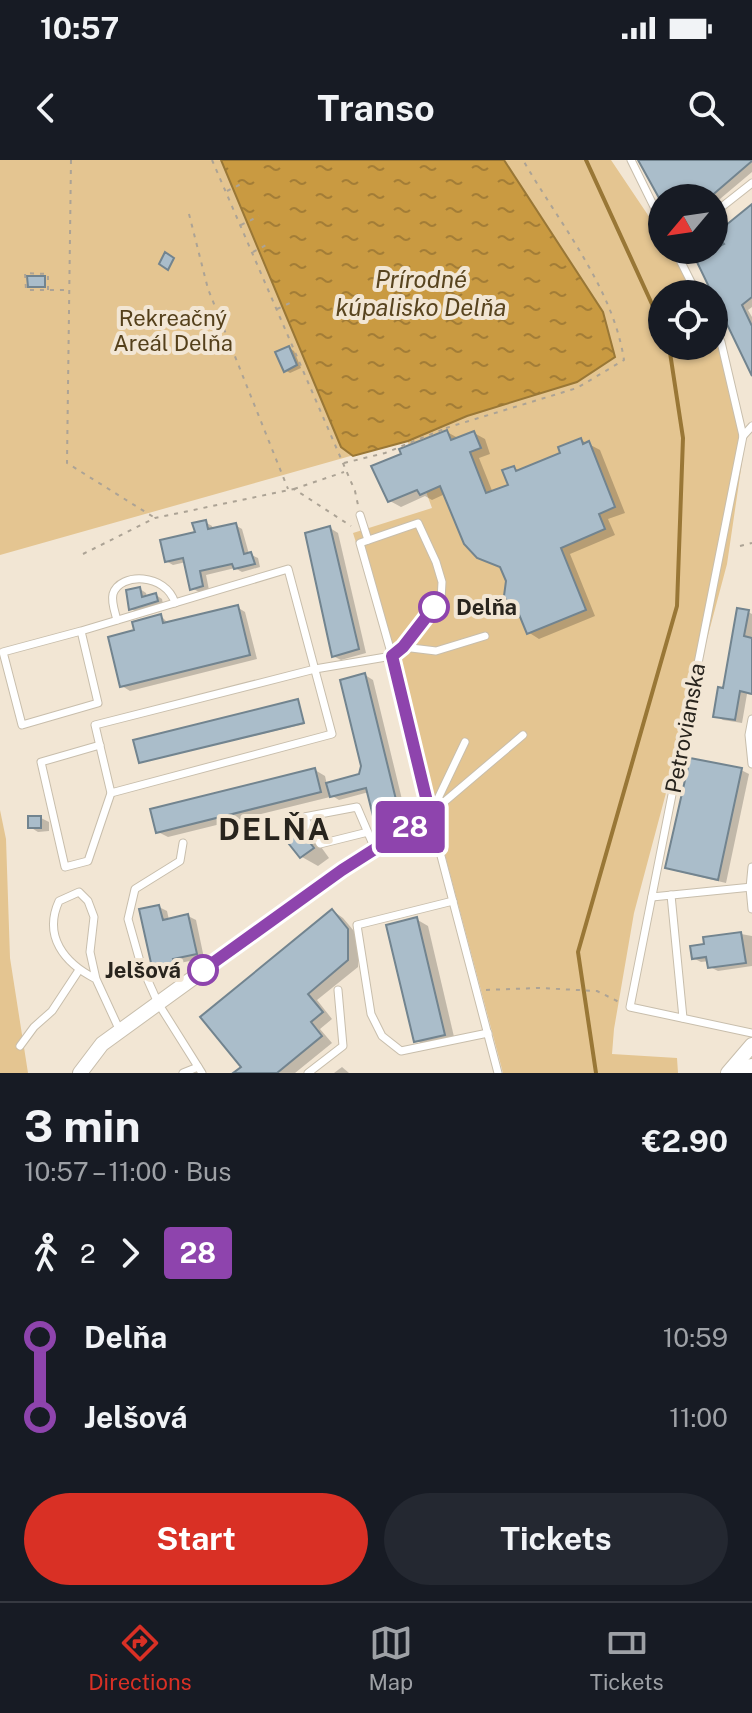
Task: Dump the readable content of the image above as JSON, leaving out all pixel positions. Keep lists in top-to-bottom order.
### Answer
{
  "streets": {
    "lane": ["Petrovianska"]
  },
  "districts": ["DELŇA"],
  "water": ["Prírodné kúpalisko Delňa"],
  "parks": ["Rekreačný Areál Delňa"],
  "places": ["Delňa", "Jelšová"],
  "lines": ["bus line 28"],
  "north": "bottom left",
  "page": {
    "status": "10:57",
    "header": "Transo",
    "on_map": "28",
    "heading": ["3 min", "10:57 – 11:00 · Bus", "€2.90"],
    "legs": ["2", "28"],
    "list": [
      {
        "name": "Delňa",
        "value": "10:59"
      },
      {
        "name": "Jelšová",
        "value": "11:00"
      }
    ],
    "buttons": ["Start", "Tickets"],
    "tabs": ["Directions", "Map", "Tickets"]
  }
}
